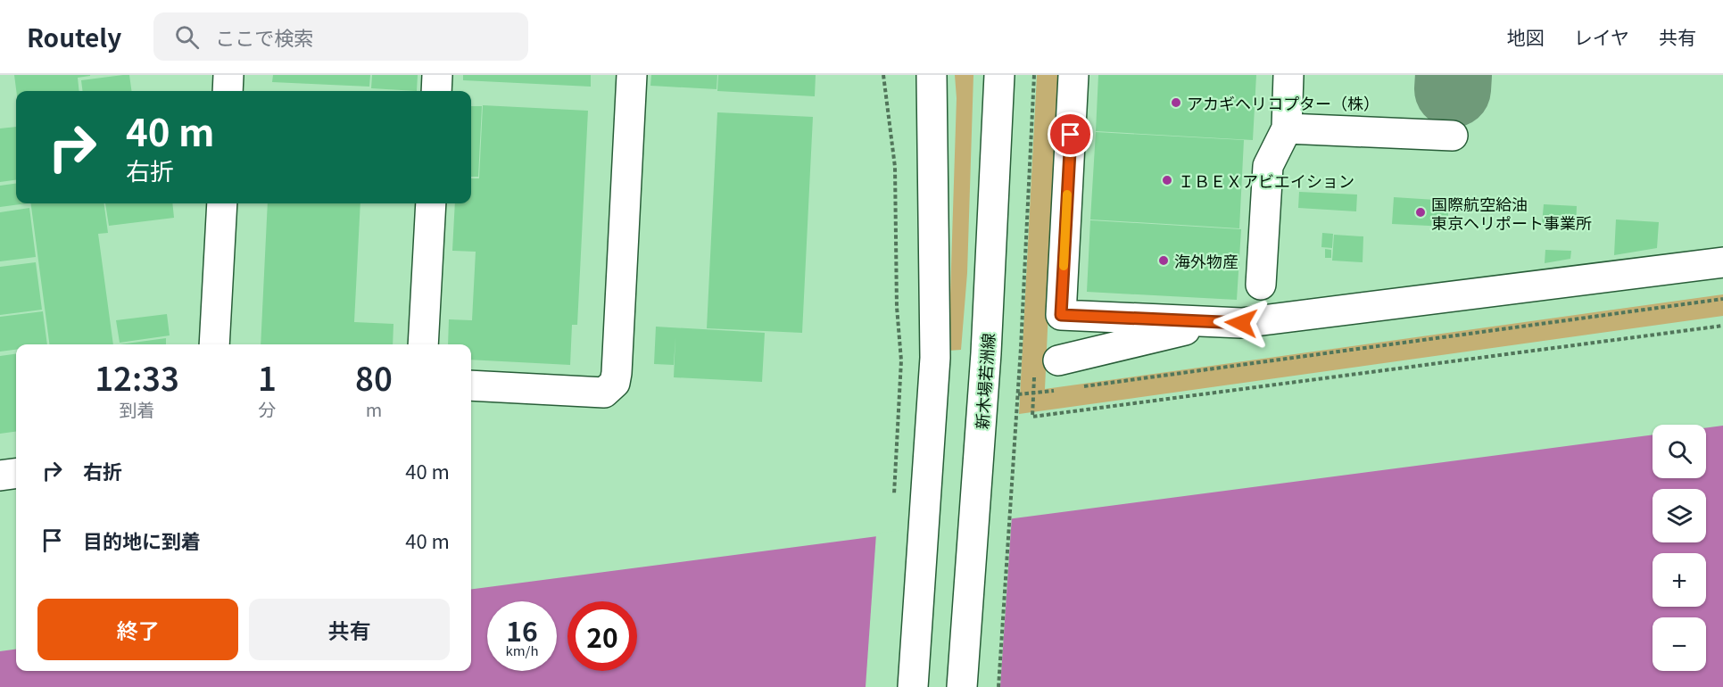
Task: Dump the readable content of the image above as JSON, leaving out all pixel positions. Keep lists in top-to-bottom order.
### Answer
{
  "streets": {
    "street": ["新木場若洲線"]
  },
  "places": [
    "アカギヘリコプター（株）",
    "ＩＢＥＸアビエイション",
    "国際航空給油 東京ヘリポート事業所",
    "海外物産"
  ],
  "page": {
    "header": "Routely",
    "search": "ここで検索",
    "nav": ["地図", "レイヤ", "共有"],
    "turn": ["40 m", "右折"],
    "eta": [
      "12:33",
      "到着",
      "1",
      "分",
      "80",
      "m"
    ],
    "map_buttons": ["+", "−"],
    "list": [
      {
        "name": "右折",
        "value": "40 m"
      },
      {
        "name": "目的地に到着",
        "value": "40 m"
      }
    ],
    "buttons": ["終了", "共有"],
    "speed": "16 km/h",
    "limit": "20"
  }
}
